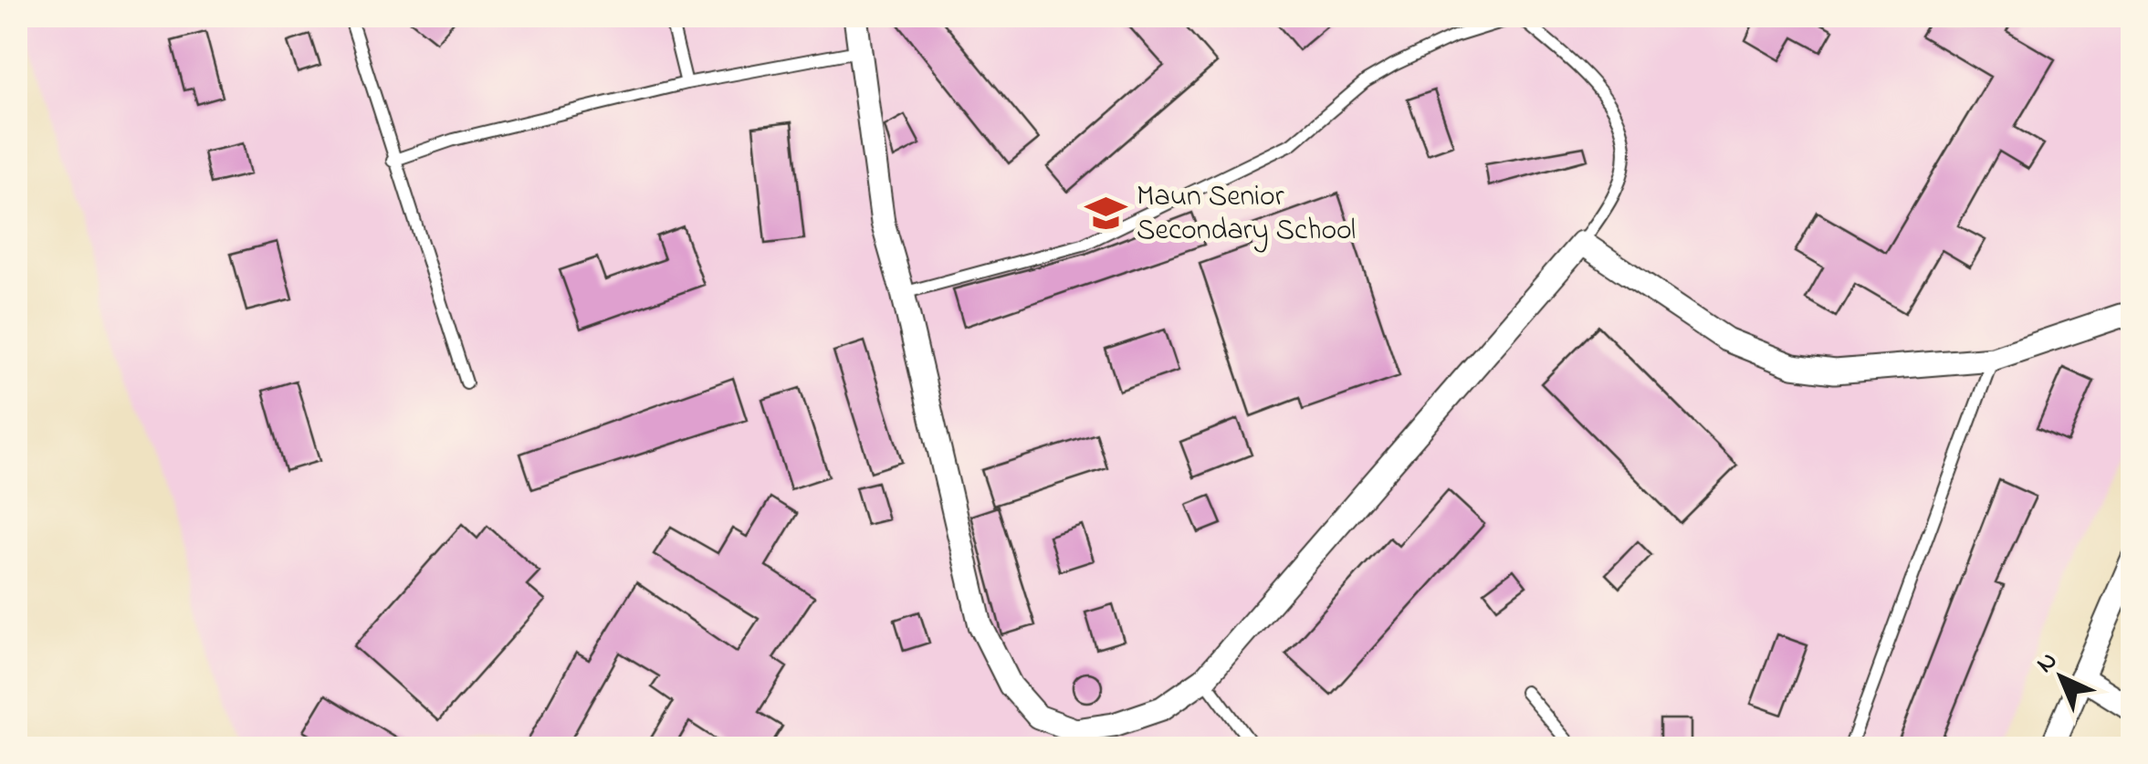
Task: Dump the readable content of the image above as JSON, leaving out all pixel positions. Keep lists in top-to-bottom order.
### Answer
{
  "places": {
    "school or university": ["Maun Senior Secondary School"]
  },
  "north": "top left"
}
